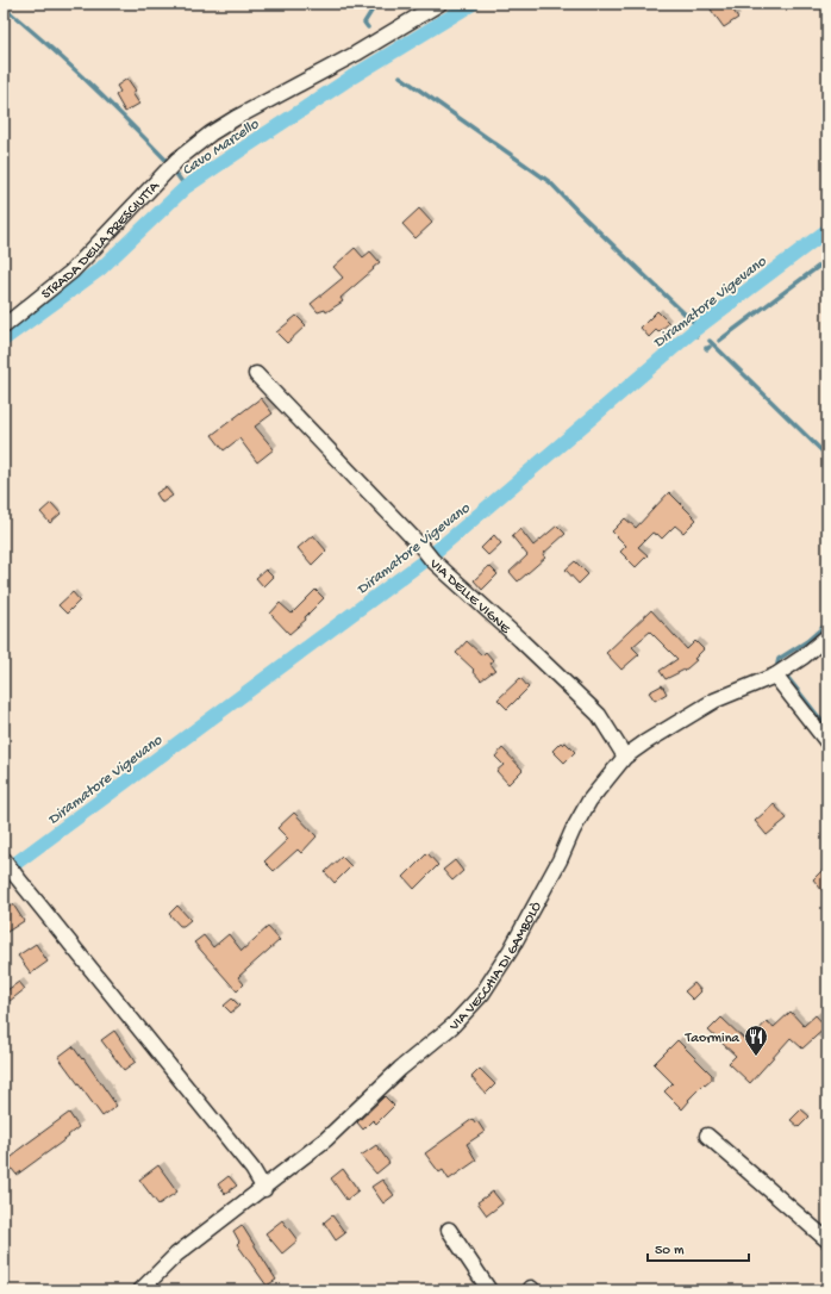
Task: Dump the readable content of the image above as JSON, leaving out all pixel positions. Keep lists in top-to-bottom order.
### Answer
{
  "streets": {
    "street": ["STRADA DELLA PRESCIUTTA", "VIA DELLE VIGNE", "VIA VECCHIA DI GAMBOLÒ"]
  },
  "crossings": [
    ["VIA DELLE VIGNE", "VIA VECCHIA DI GAMBOLÒ"]
  ],
  "water": ["Cavo Marcello", "Diramatore Vigevano"],
  "places": {
    "restaurant": ["Taormina"]
  },
  "scale_bar": "50 m"
}
